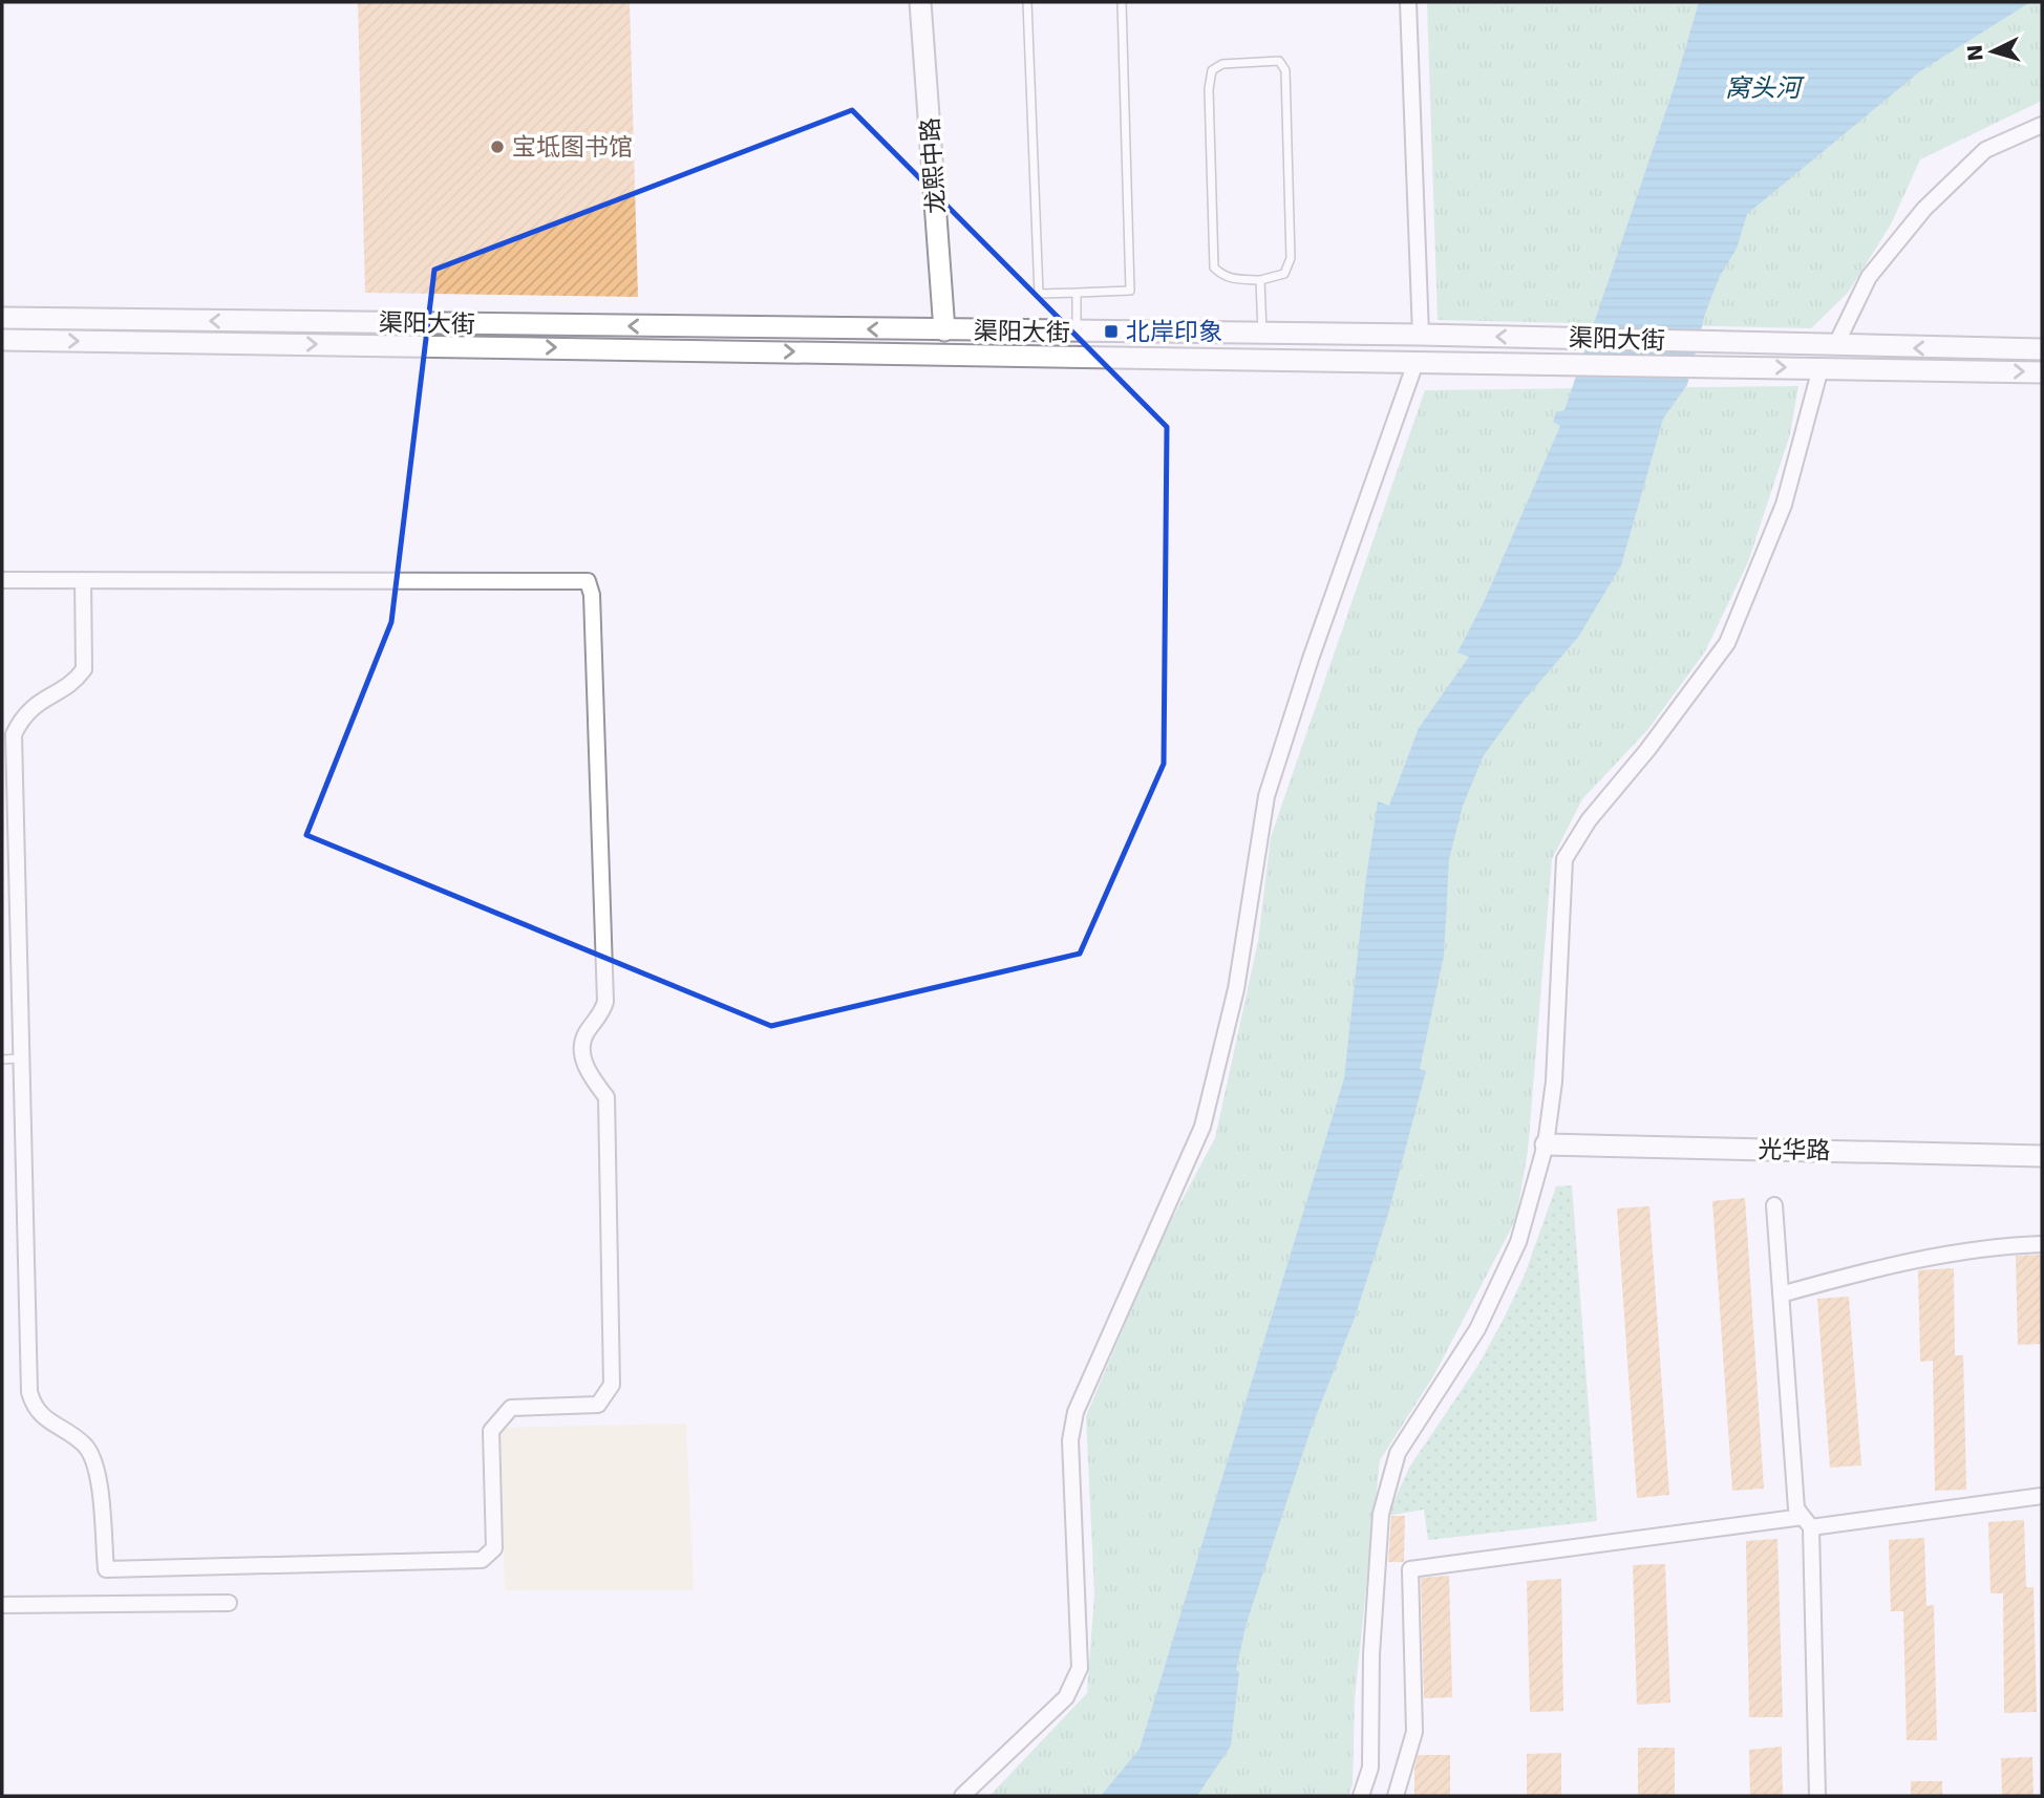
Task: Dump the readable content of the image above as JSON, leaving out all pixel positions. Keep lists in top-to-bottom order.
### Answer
{
  "streets": {
    "main road": ["龙熙中路", "渠阳大街", "光华路"]
  },
  "crossings": [
    ["龙熙中路", "渠阳大街"]
  ],
  "water": ["窝头河"],
  "places": {
    "other": ["宝坻图书馆"],
    "transit": ["北岸印象"]
  },
  "north": "left"
}
